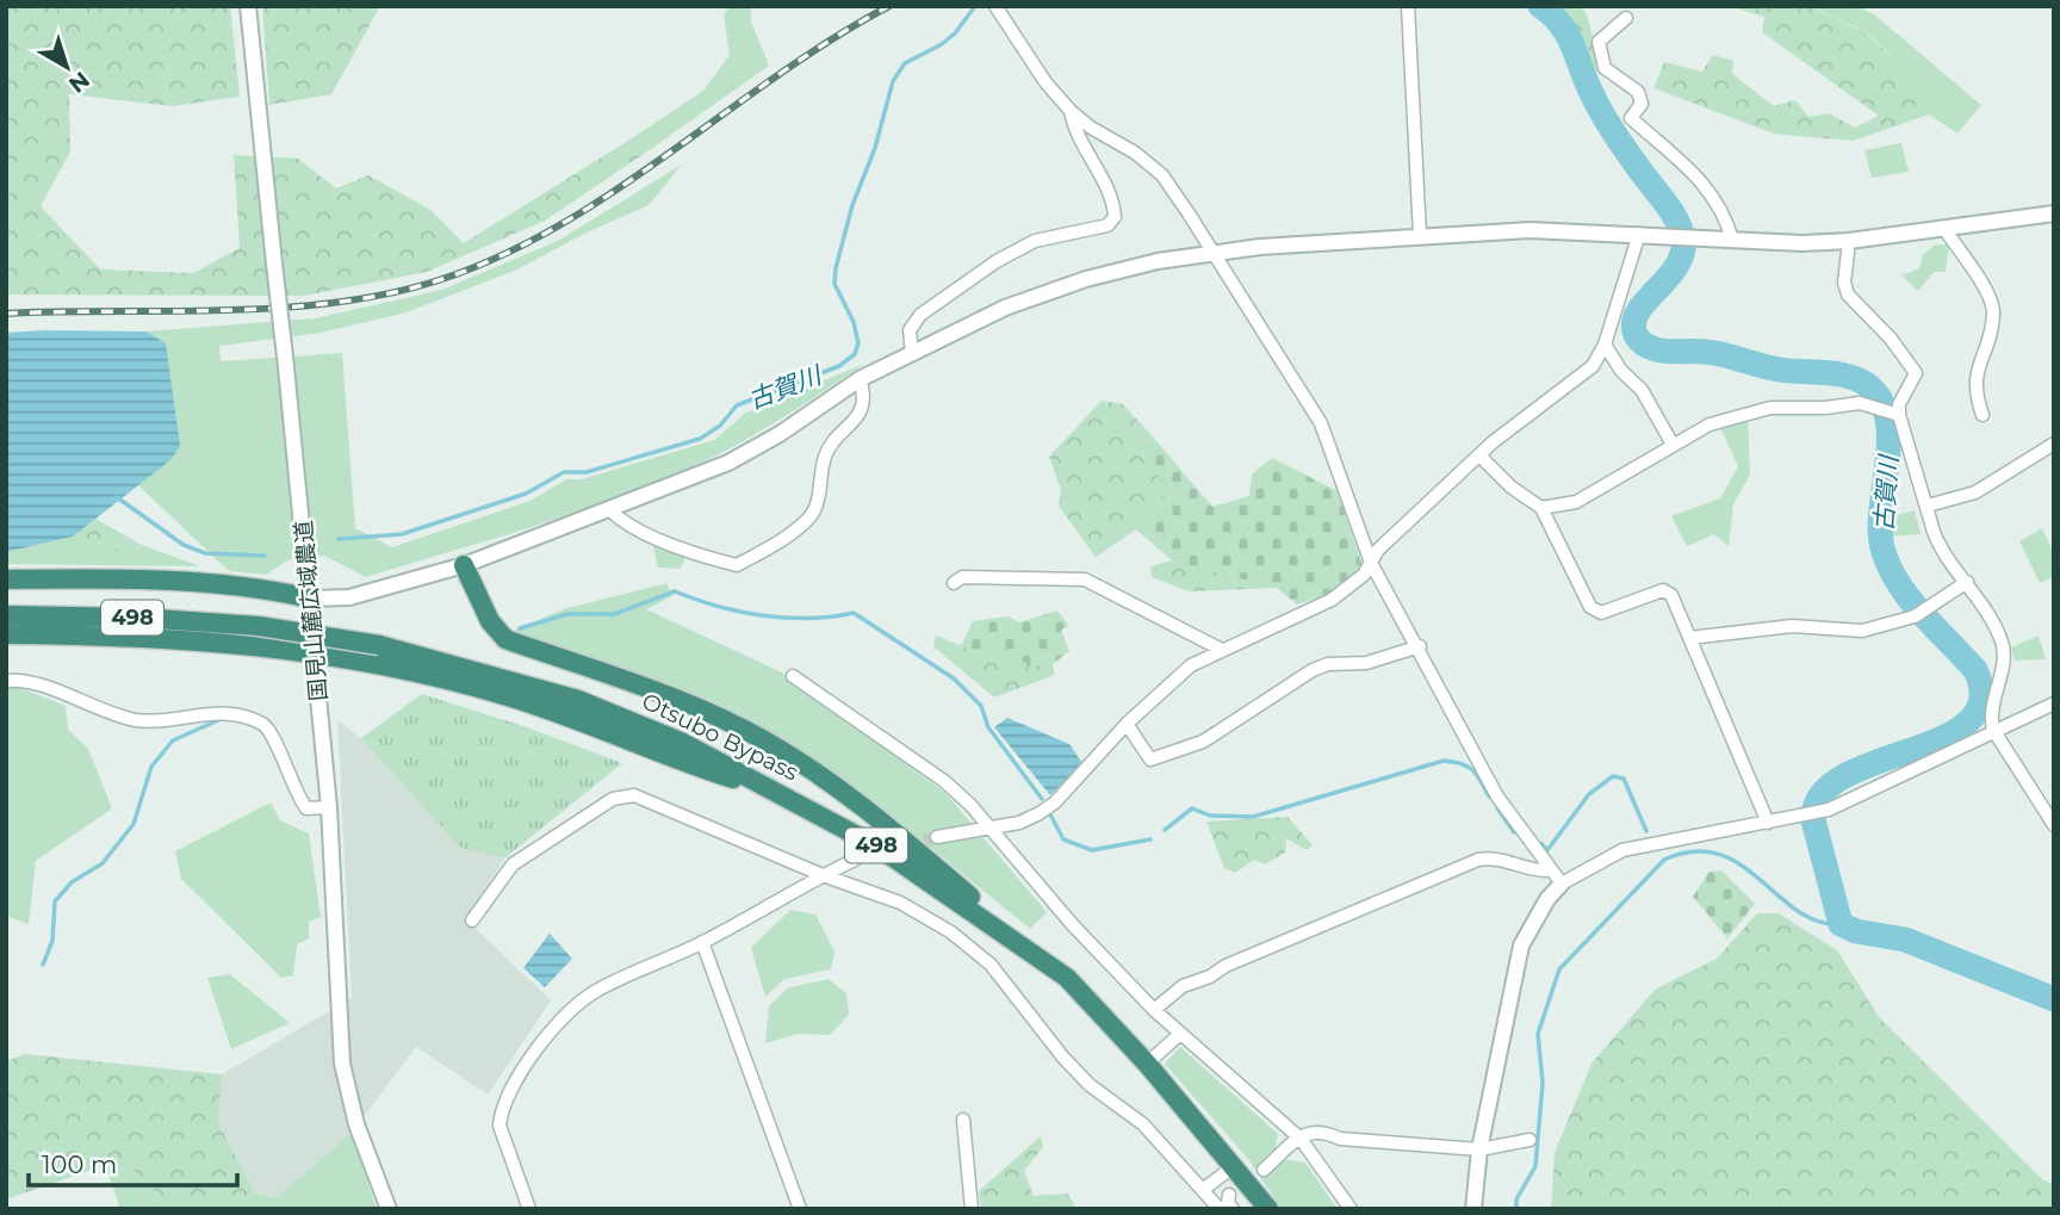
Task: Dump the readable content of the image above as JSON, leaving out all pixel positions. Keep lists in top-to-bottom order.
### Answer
{
  "streets": {
    "highway": ["498", "Otsubo Bypass"],
    "street": ["国見山麓広域農道"]
  },
  "water": ["古賀川"],
  "scale_bar": "100 m",
  "north": "bottom right"
}
